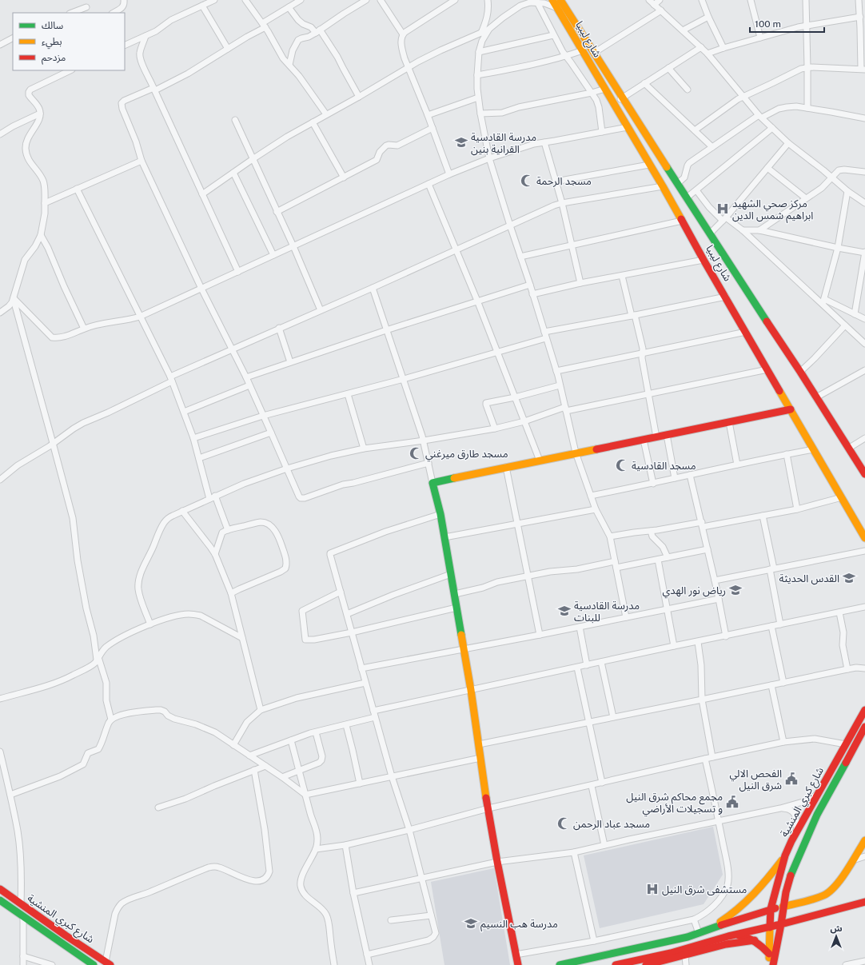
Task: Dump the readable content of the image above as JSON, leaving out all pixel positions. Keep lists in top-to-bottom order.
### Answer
{
  "streets": {
    "main road": ["شارع ليبيا", "شارع كبري المنشية"]
  },
  "places": {
    "school or university": [
      "مدرسة القادسية القرانية بنين",
      "القدس الحديثة",
      "رياض نور الهدي",
      "مدرسة القادسية للبنات",
      "مدرسة هب النسيم"
    ],
    "mosque": [
      "مسجد الرحمة",
      "مسجد طارق ميرغني",
      "مسجد القادسية",
      "مسجد عباد الرحمن"
    ],
    "hospital": ["مركز صحي الشهيد ابراهيم شمس الدين", "مستشفى شرق النيل"],
    "public building": ["الفحص الالي شرق النيل", "مجمع محاكم شرق النيل و تسجيلات الأراضي"]
  },
  "legend": ["سالك", "بطيء", "مزدحم"],
  "scale_bar": "100 m",
  "north": "top"
}
